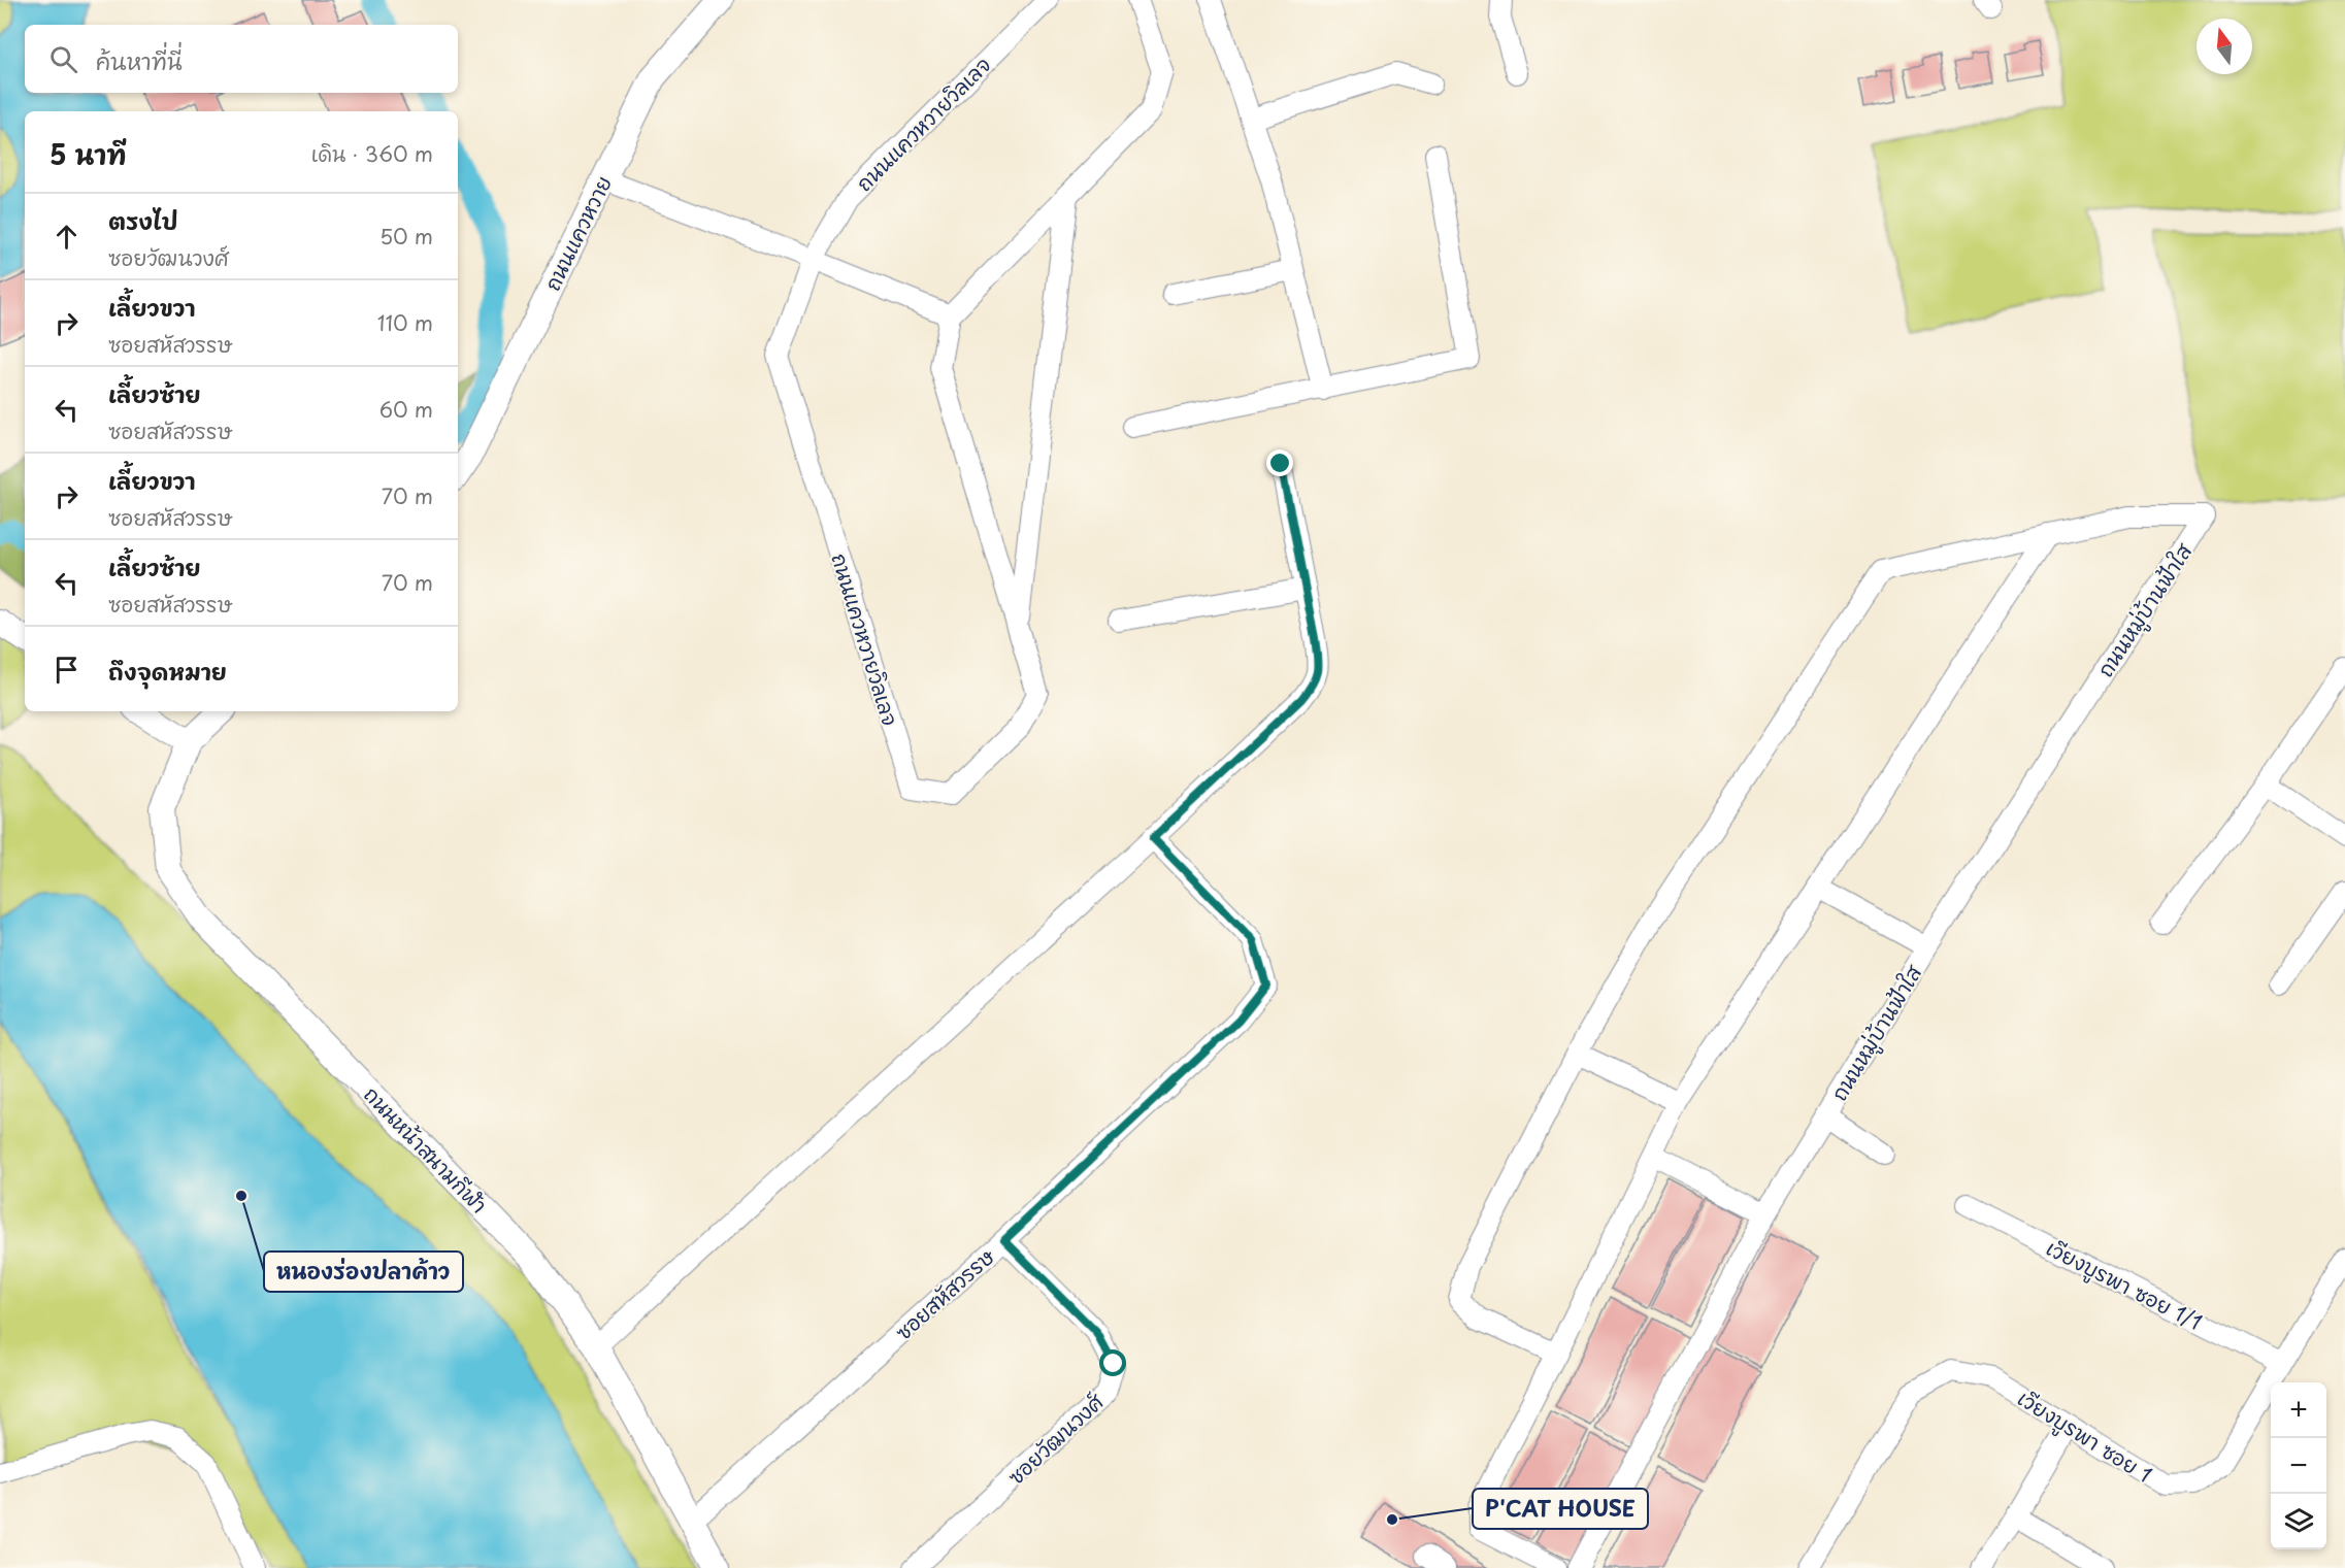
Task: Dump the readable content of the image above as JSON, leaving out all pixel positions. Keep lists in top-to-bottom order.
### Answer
{
  "streets": {
    "street": [
      "ถนนแควหวายวิลเลจ",
      "ถนนแควหวาย",
      "ถนนหมู่บ้านฟ้าใส",
      "ถนนหน้าสนามกีฬา",
      "เวียงบูรพา ซอย 1/1",
      "ซอยสหัสวรรษ",
      "เวียงบูรพา ซอย 1",
      "ซอยวัฒนวงศ์"
    ]
  },
  "crossings": [
    ["ถนนหน้าสนามกีฬา", "ซอยสหัสวรรษ"],
    ["เวียงบูรพา ซอย 1/1", "เวียงบูรพา ซอย 1"],
    ["ซอยสหัสวรรษ", "ซอยวัฒนวงศ์"]
  ],
  "places": ["หนองร่องปลาค้าว", "P'CAT HOUSE"],
  "north": "top",
  "page": {
    "search": "ค้นหาที่นี่",
    "heading": ["5 นาที", "เดิน · 360 m"],
    "list": [
      ["ตรงไป", "ซอยวัฒนวงศ์", "50 m"],
      ["เลี้ยวขวา", "ซอยสหัสวรรษ", "110 m"],
      ["เลี้ยวซ้าย", "ซอยสหัสวรรษ", "60 m"],
      ["เลี้ยวขวา", "ซอยสหัสวรรษ", "70 m"],
      ["เลี้ยวซ้าย", "ซอยสหัสวรรษ", "70 m"],
      "ถึงจุดหมาย"
    ],
    "map_buttons": ["+", "−"]
  }
}
